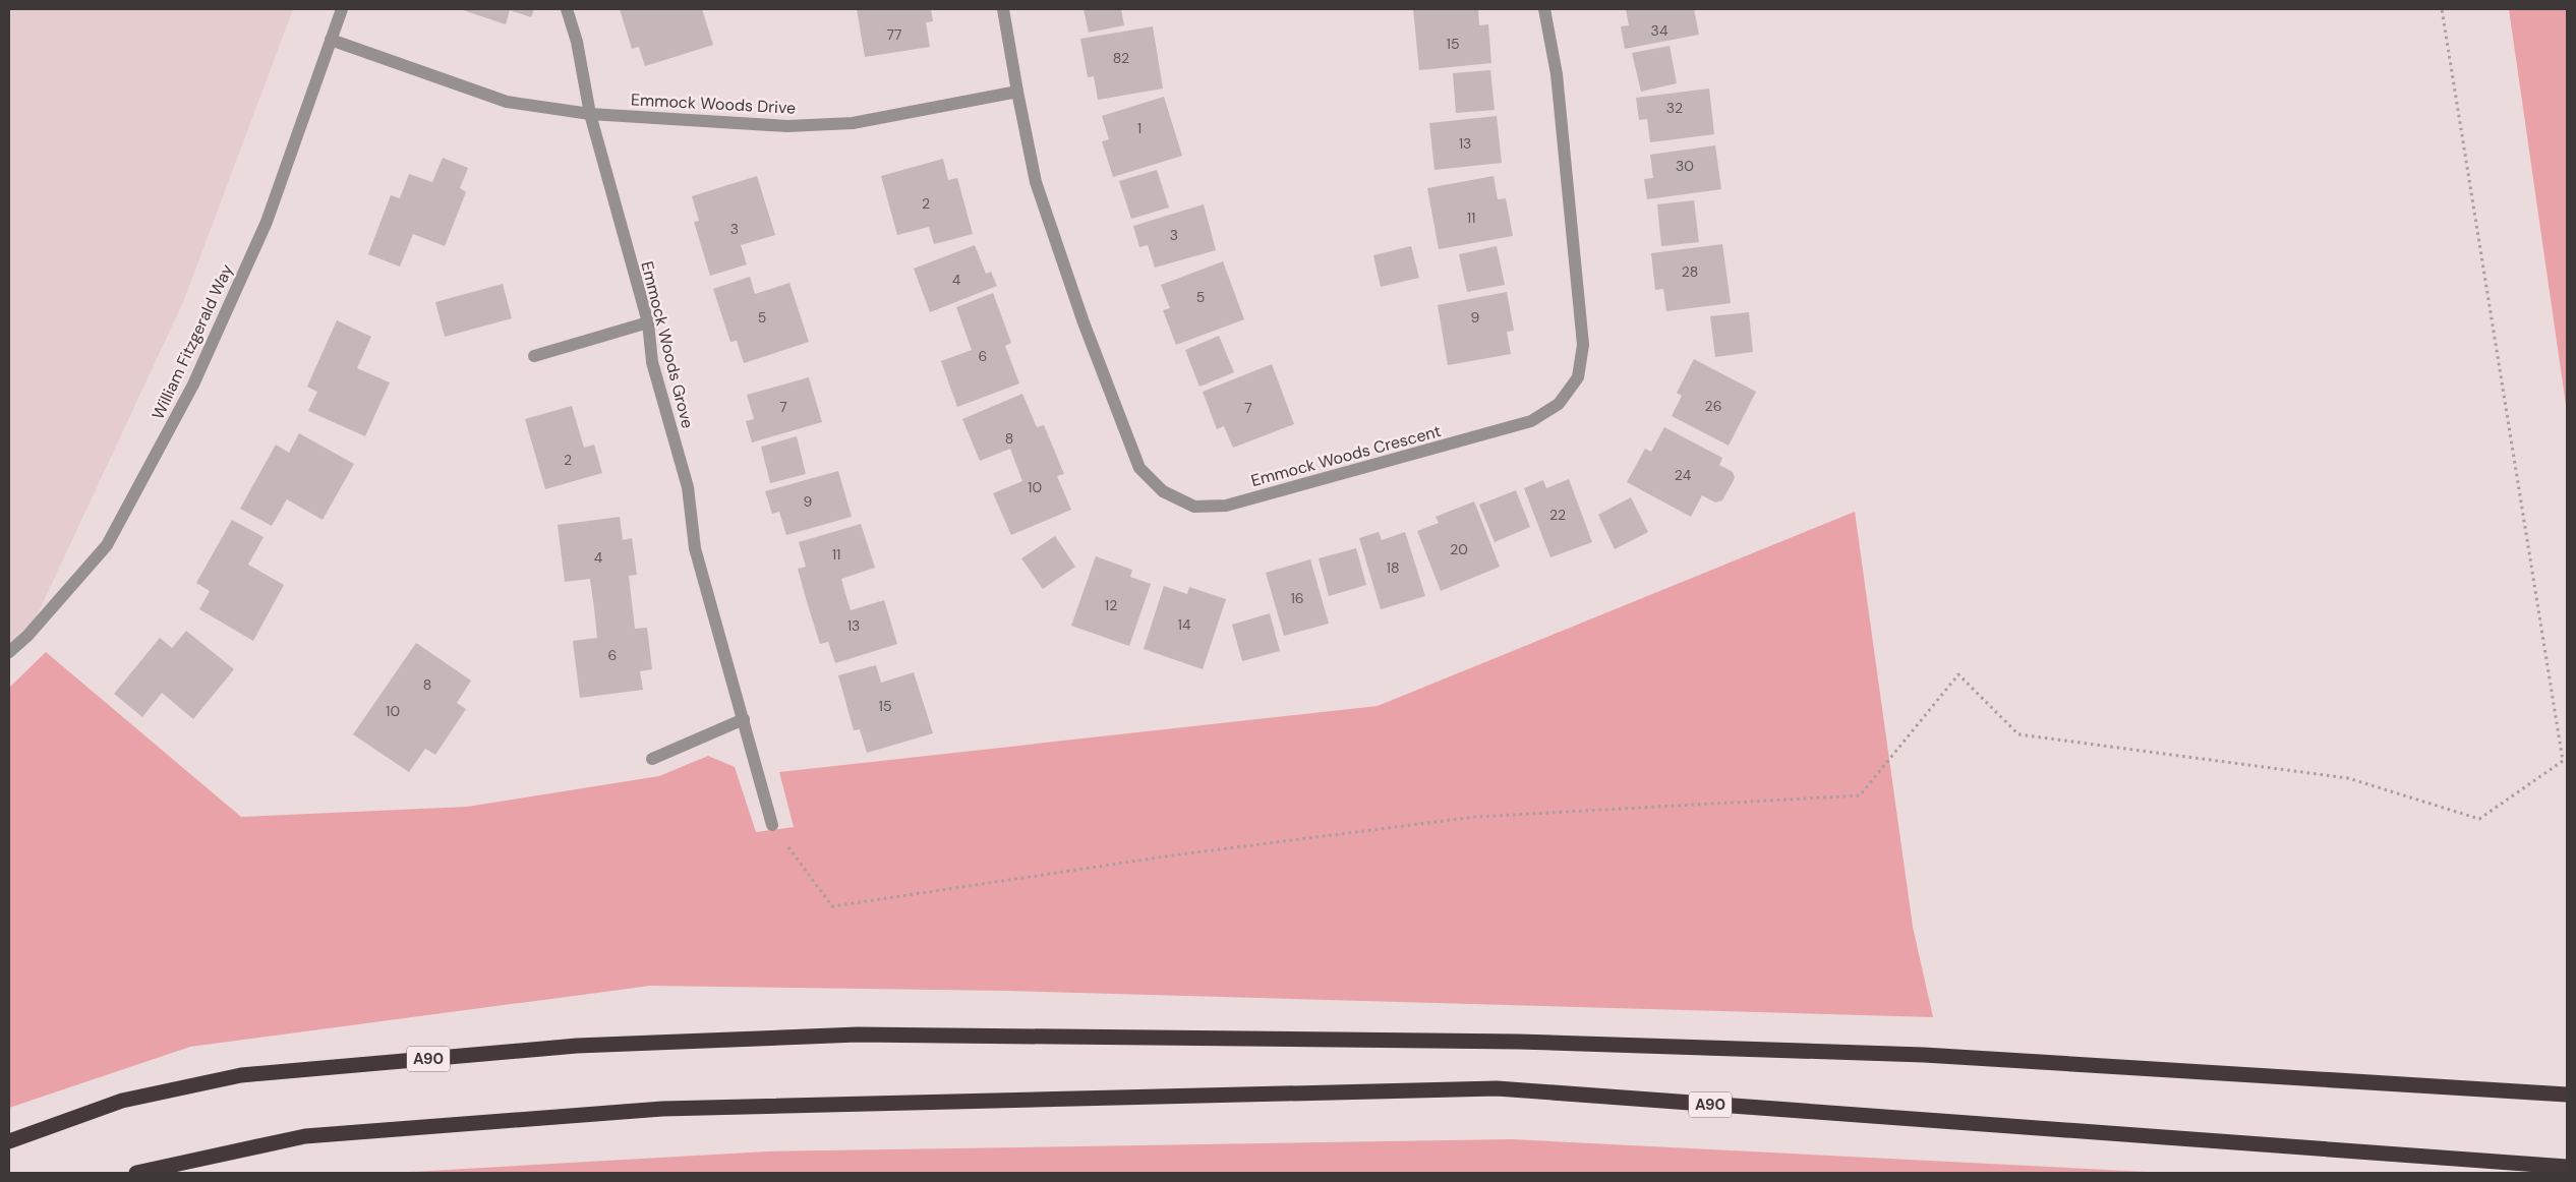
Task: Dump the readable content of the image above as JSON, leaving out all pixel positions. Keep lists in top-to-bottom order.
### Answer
{
  "streets": {
    "highway": ["A90"],
    "street": [
      "Emmock Woods Drive",
      "William Fitzgerald Way",
      "Emmock Woods Grove",
      "Emmock Woods Crescent"
    ]
  },
  "crossings": [
    ["Emmock Woods Drive", "William Fitzgerald Way"],
    ["Emmock Woods Drive", "Emmock Woods Grove"],
    ["Emmock Woods Drive", "Emmock Woods Crescent"]
  ],
  "house_numbers": [
    "34",
    "77",
    "15",
    "82",
    "32",
    "1",
    "13",
    "30",
    "2",
    "11",
    "3",
    "3",
    "28",
    "4",
    "5",
    "5",
    "9",
    "6",
    "26",
    "7",
    "7",
    "8",
    "2",
    "24",
    "10",
    "9",
    "22",
    "20",
    "11",
    "4",
    "18",
    "16",
    "12",
    "14",
    "13",
    "6",
    "8",
    "15",
    "10"
  ]
}
